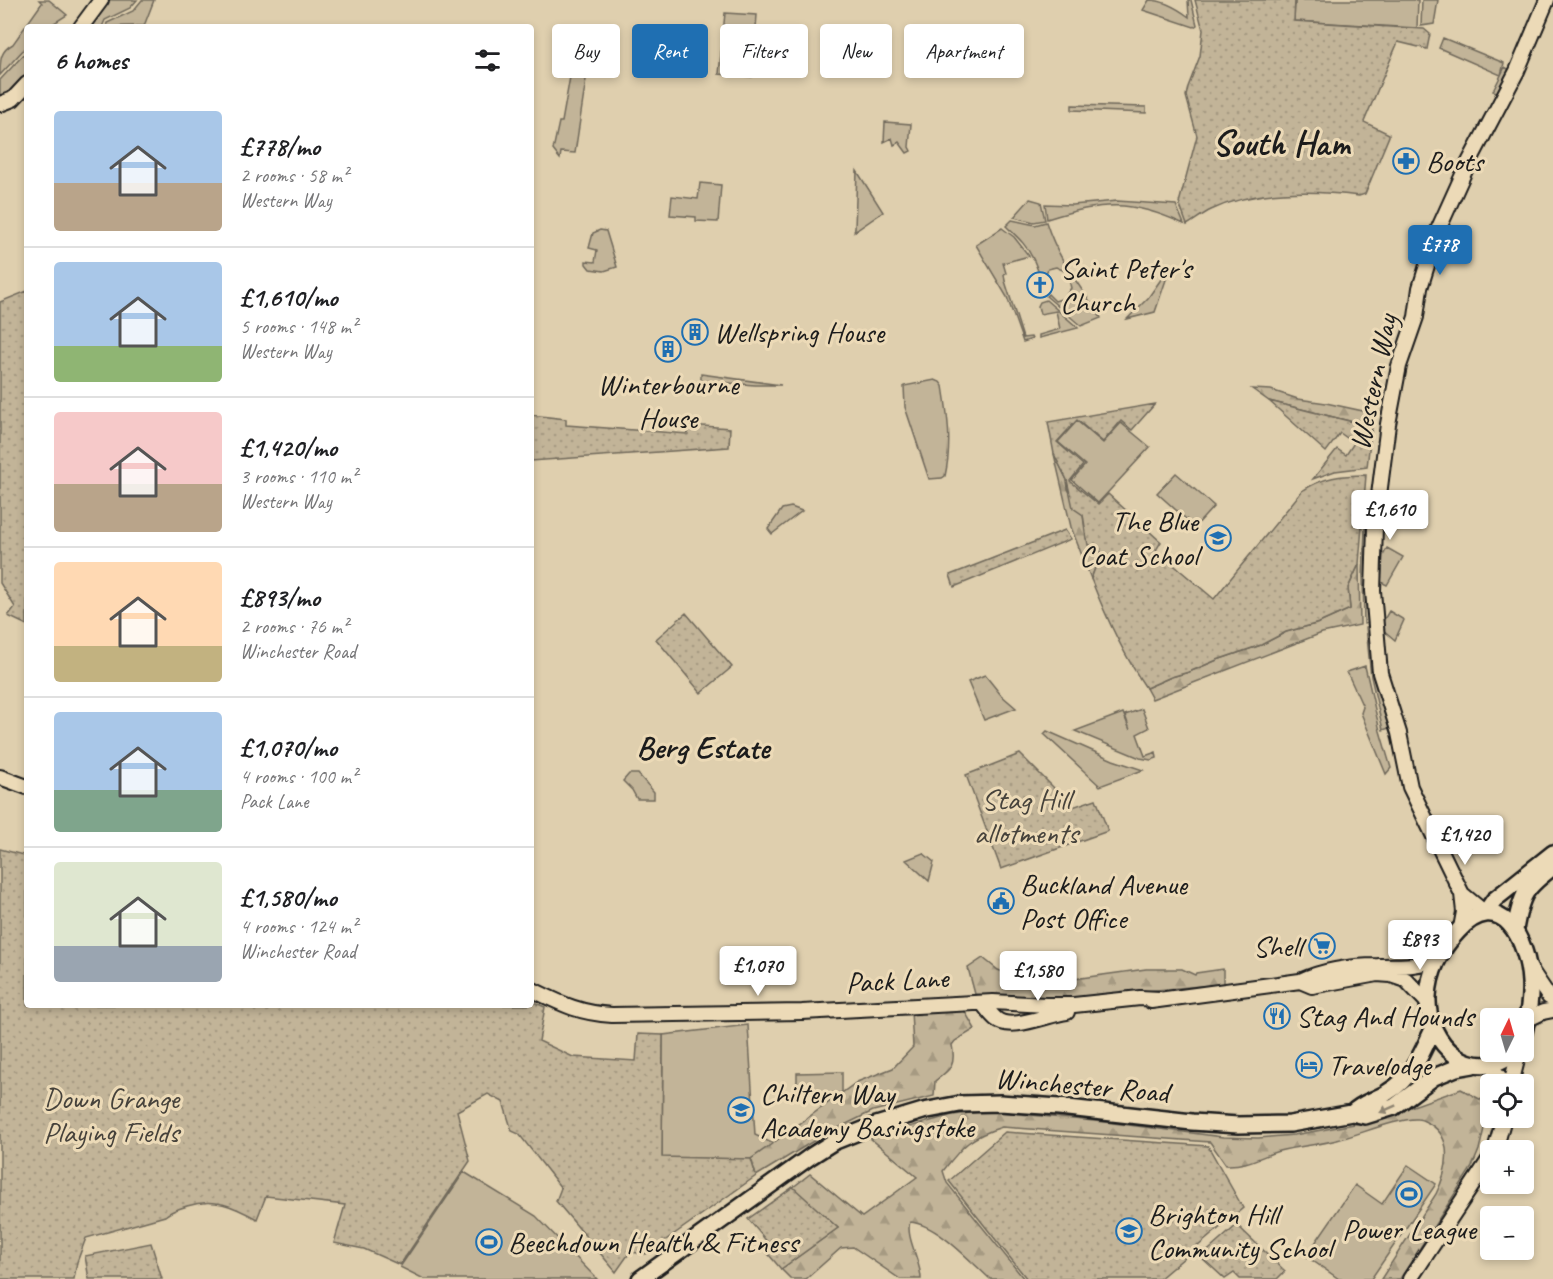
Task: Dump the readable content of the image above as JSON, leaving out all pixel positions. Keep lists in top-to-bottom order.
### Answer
{
  "streets": {
    "main road": ["Winchester Road"],
    "street": ["Western Way", "Pack Lane"]
  },
  "crossings": [
    ["Pack Lane", "Winchester Road"]
  ],
  "districts": ["South Ham", "Berg Estate"],
  "parks": ["Stag Hill allotments", "Down Grange Playing Fields"],
  "places": {
    "pharmacy": ["Boots"],
    "church": ["Saint Peter's Church"],
    "building": ["Wellspring House", "Winterbourne House"],
    "school or university": ["The Blue Coat School", "Chiltern Way Academy Basingstoke", "Brighton Hill Community School"],
    "public building": ["Buckland Avenue Post Office"],
    "supermarket": ["Shell"],
    "restaurant": ["Stag And Hounds"],
    "hotel": ["Travelodge"],
    "sports": ["Power League", "Beechdown Health & Fitness"]
  },
  "north": "top",
  "page": {
    "chip": [
      "Buy",
      "Rent",
      "Filters",
      "New",
      "Apartment"
    ],
    "heading": "6 homes",
    "list": [
      {
        "name": "£778/mo",
        "note": "2 rooms · 58 m² · Western Way"
      },
      {
        "name": "£1,610/mo",
        "note": "5 rooms · 148 m² · Western Way"
      },
      {
        "name": "£1,420/mo",
        "note": "3 rooms · 110 m² · Western Way"
      },
      {
        "name": "£893/mo",
        "note": "2 rooms · 76 m² · Winchester Road"
      },
      {
        "name": "£1,070/mo",
        "note": "4 rooms · 100 m² · Pack Lane"
      },
      {
        "name": "£1,580/mo",
        "note": "4 rooms · 124 m² · Winchester Road"
      }
    ],
    "price": [
      "£778",
      "£1,610",
      "£1,420",
      "£893",
      "£1,070",
      "£1,580"
    ],
    "map_buttons": ["+", "−"]
  }
}
